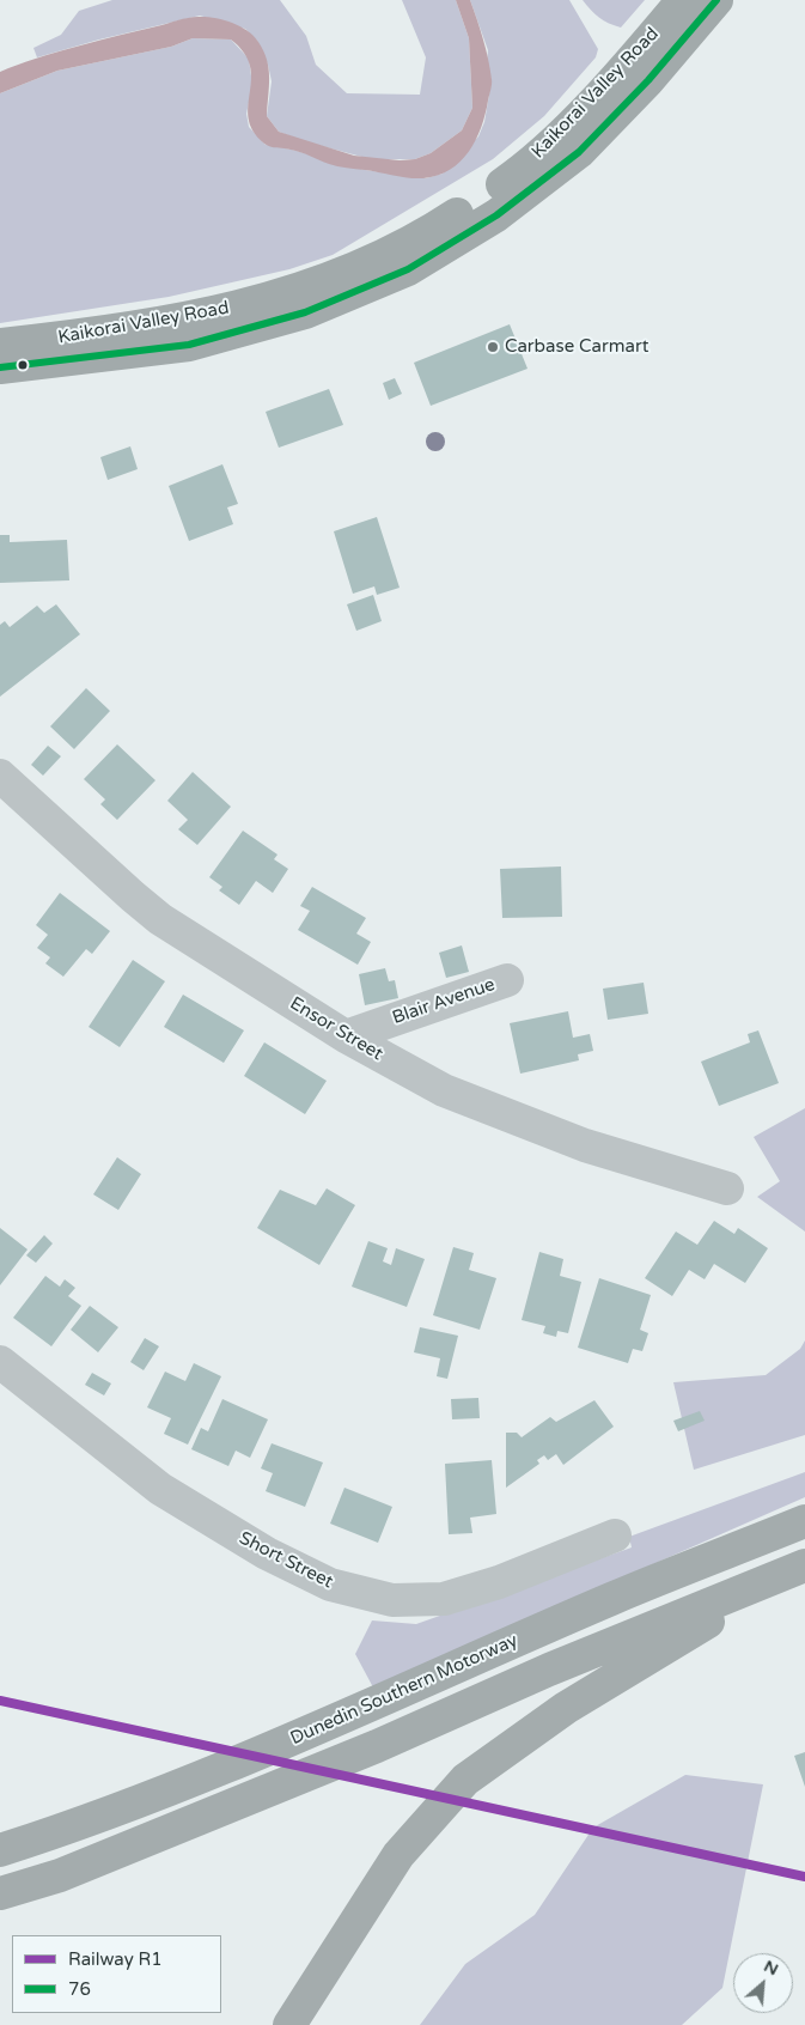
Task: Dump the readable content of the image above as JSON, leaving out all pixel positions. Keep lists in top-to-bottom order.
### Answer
{
  "streets": {
    "highway": ["Dunedin Southern Motorway"],
    "main road": ["Kaikorai Valley Road"],
    "street": ["Blair Avenue", "Ensor Street", "Short Street"]
  },
  "crossings": [
    ["Blair Avenue", "Ensor Street"]
  ],
  "places": ["Carbase Carmart"],
  "lines": ["transit line 76", "rail line R1"],
  "legend": ["Railway R1", "76"],
  "north": "top right"
}
